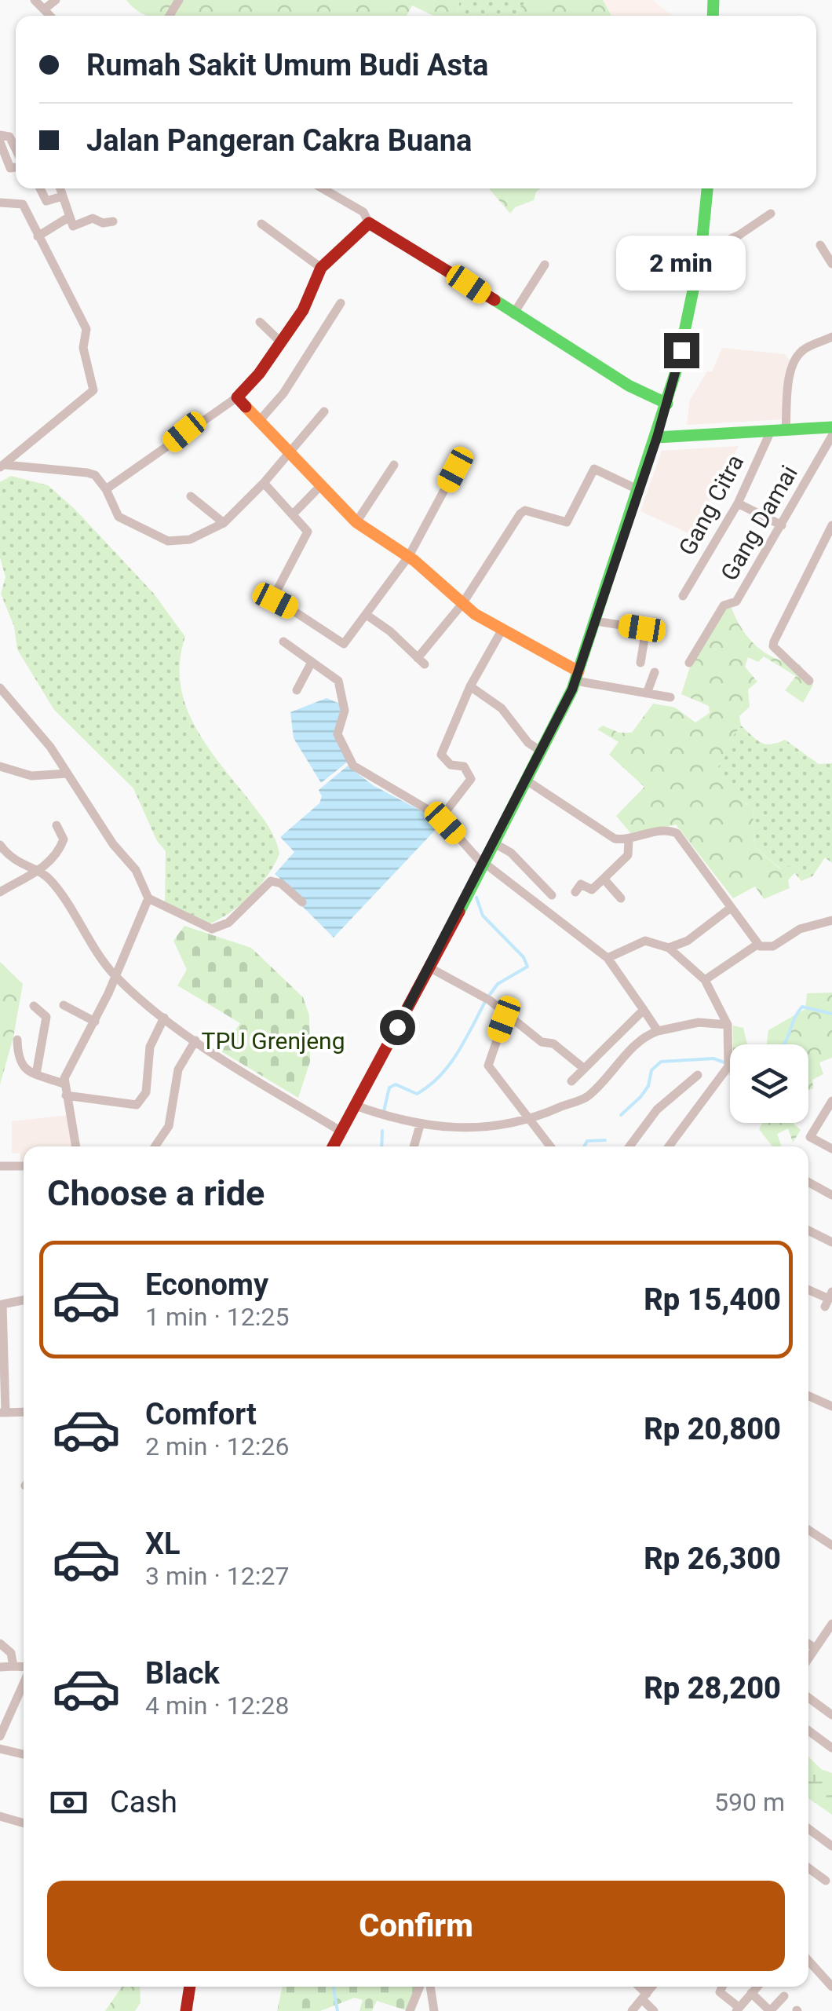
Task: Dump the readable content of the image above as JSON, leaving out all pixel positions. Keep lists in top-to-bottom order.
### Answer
{
  "streets": {
    "street": ["Gang Citra", "Gang Damai"]
  },
  "parks": ["TPU Grenjeng"],
  "page": {
    "banner": ["Rumah Sakit Umum Budi Asta", "Jalan Pangeran Cakra Buana"],
    "bubble": "2 min",
    "heading": "Choose a ride",
    "list": [
      {
        "name": "Economy",
        "note": "1 min · 12:25",
        "value": "Rp 15,400"
      },
      {
        "name": "Comfort",
        "note": "2 min · 12:26",
        "value": "Rp 20,800"
      },
      {
        "name": "XL",
        "note": "3 min · 12:27",
        "value": "Rp 26,300"
      },
      {
        "name": "Black",
        "note": "4 min · 12:28",
        "value": "Rp 28,200"
      }
    ],
    "pay": ["Cash", "590 m"],
    "buttons": "Confirm"
  }
}
